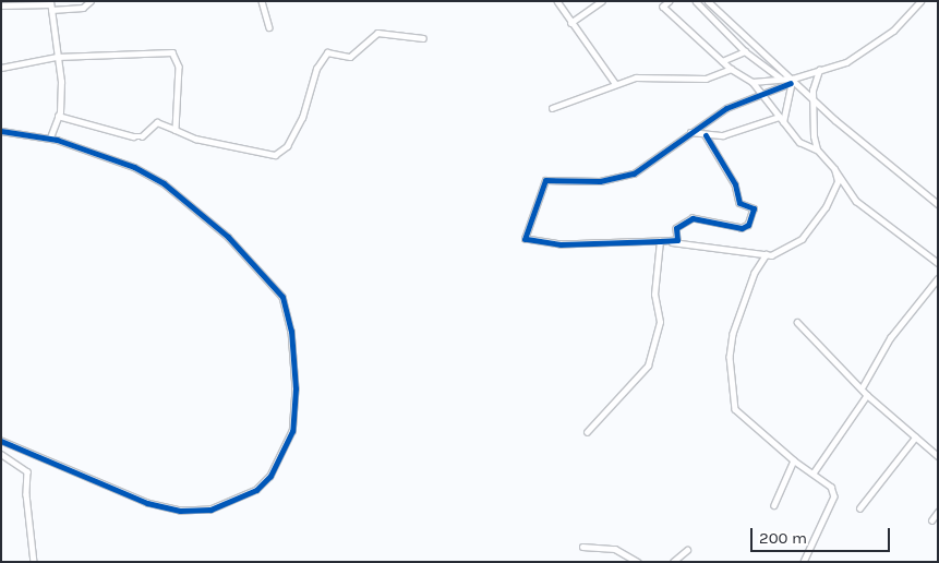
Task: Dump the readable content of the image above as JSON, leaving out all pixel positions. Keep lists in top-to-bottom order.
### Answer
{
  "scale_bar": "200 m"
}
